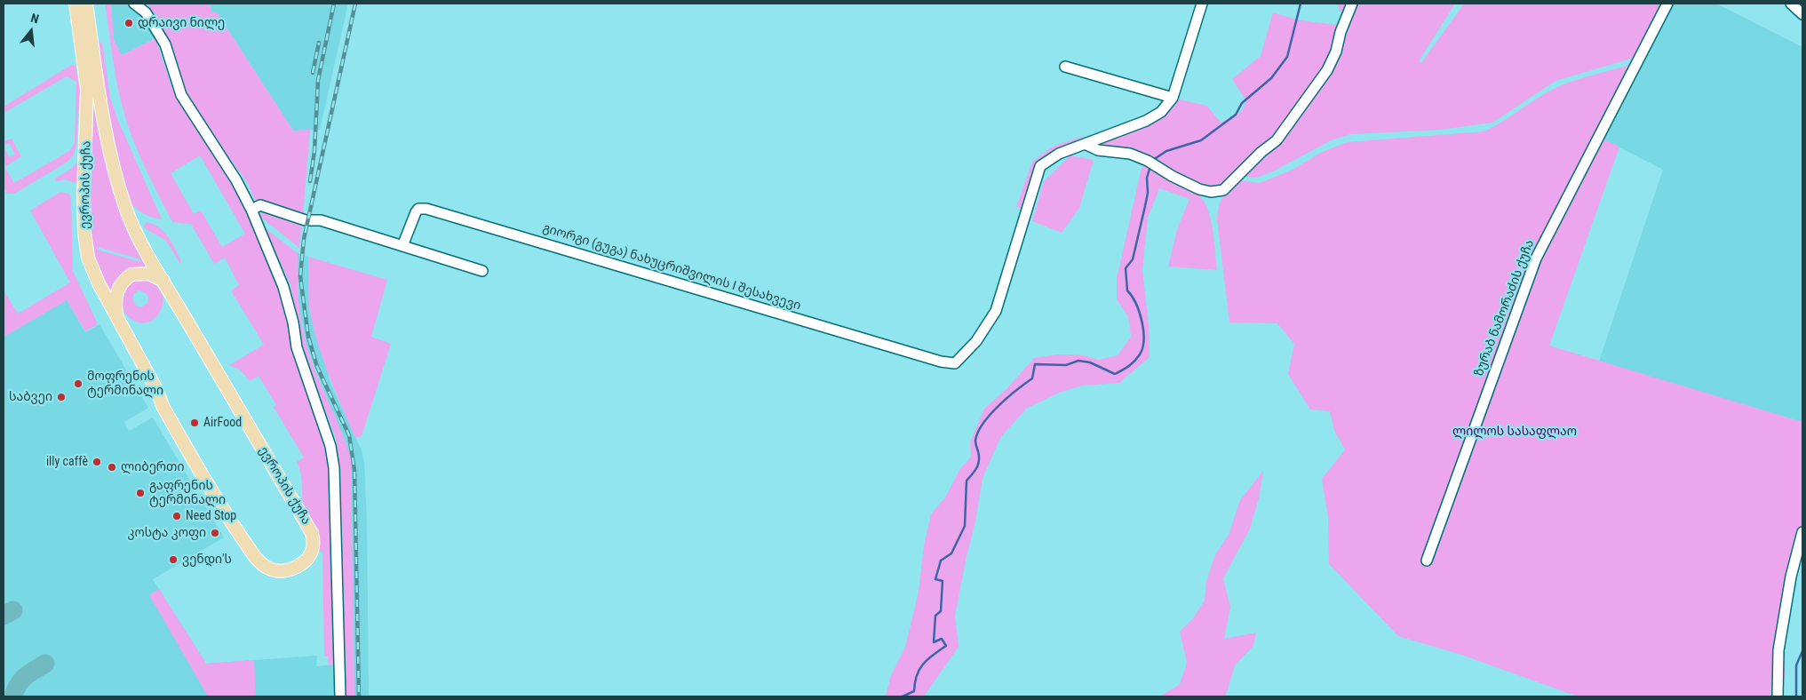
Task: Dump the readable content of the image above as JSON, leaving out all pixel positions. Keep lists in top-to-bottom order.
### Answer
{
  "streets": {
    "main road": ["ევროპის ქუჩა"],
    "street": ["გიორგი (გუგა) ნახუცრიშვილის I შესახვევი", "ზურაბ ნამორაძის ქუჩა"]
  },
  "parks": ["ლილოს სასაფლაო"],
  "places": [
    "დრაივი ნილე",
    "მოფრენის ტერმინალი",
    "საბვეი",
    "AirFood",
    "illy caffè",
    "ლიბერთი",
    "გაფრენის ტერმინალი",
    "Need Stop",
    "კოსტა კოფი",
    "ვენდი'ს"
  ],
  "north": "top"
}
